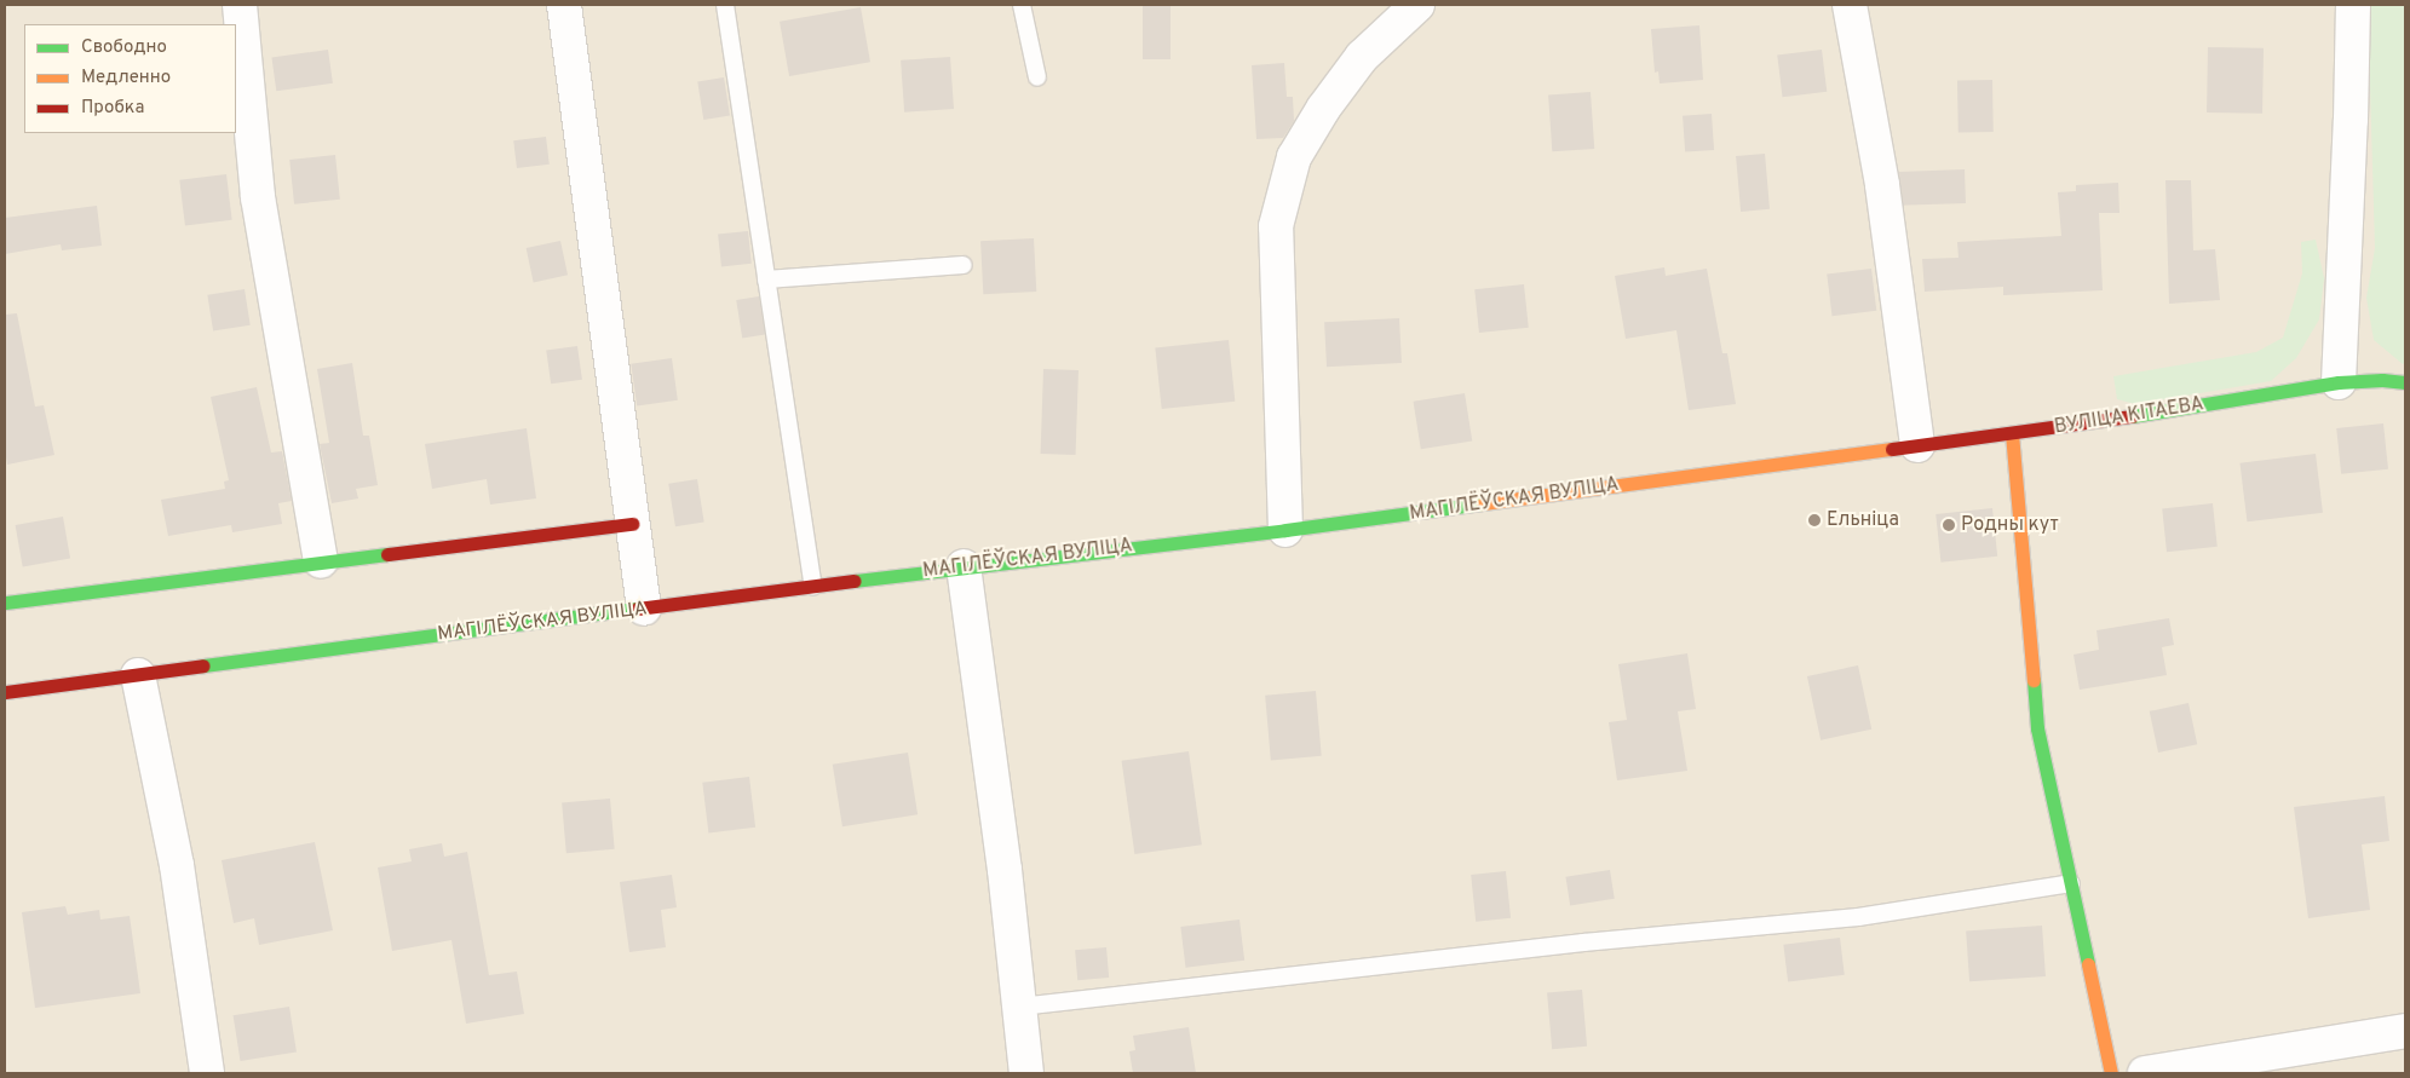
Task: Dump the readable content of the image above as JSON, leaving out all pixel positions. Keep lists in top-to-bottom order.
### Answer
{
  "streets": {
    "main road": ["ВУЛІЦА КІТАЕВА", "МАГІЛЁЎСКАЯ ВУЛІЦА"]
  },
  "crossings": [
    ["ВУЛІЦА КІТАЕВА", "МАГІЛЁЎСКАЯ ВУЛІЦА"]
  ],
  "places": ["Ельніца", "Родны кут"],
  "legend": ["Свободно", "Медленно", "Пробка"]
}
